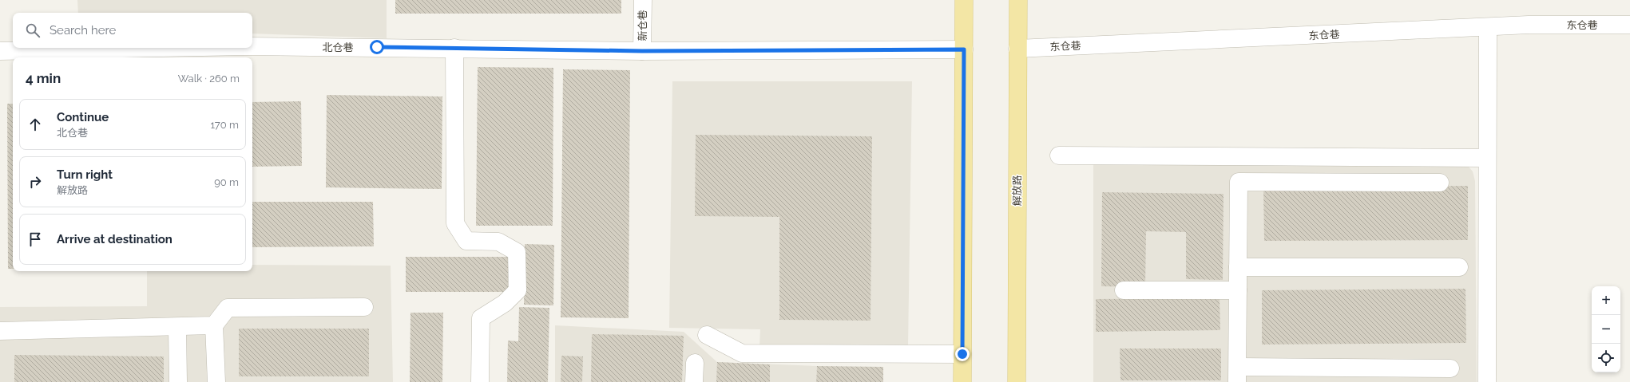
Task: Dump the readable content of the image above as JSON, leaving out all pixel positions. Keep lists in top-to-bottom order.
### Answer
{
  "streets": {
    "main road": ["解放路"],
    "street": ["东仓巷", "新仓巷", "北仓巷"]
  },
  "crossings": [
    ["东仓巷", "解放路"],
    ["新仓巷", "北仓巷"]
  ],
  "page": {
    "search": "Search here",
    "heading": ["4 min", "Walk · 260 m"],
    "list": [
      ["Continue", "北仓巷", "170 m"],
      ["Turn right", "解放路", "90 m"],
      "Arrive at destination"
    ],
    "map_buttons": ["+", "−"]
  }
}
